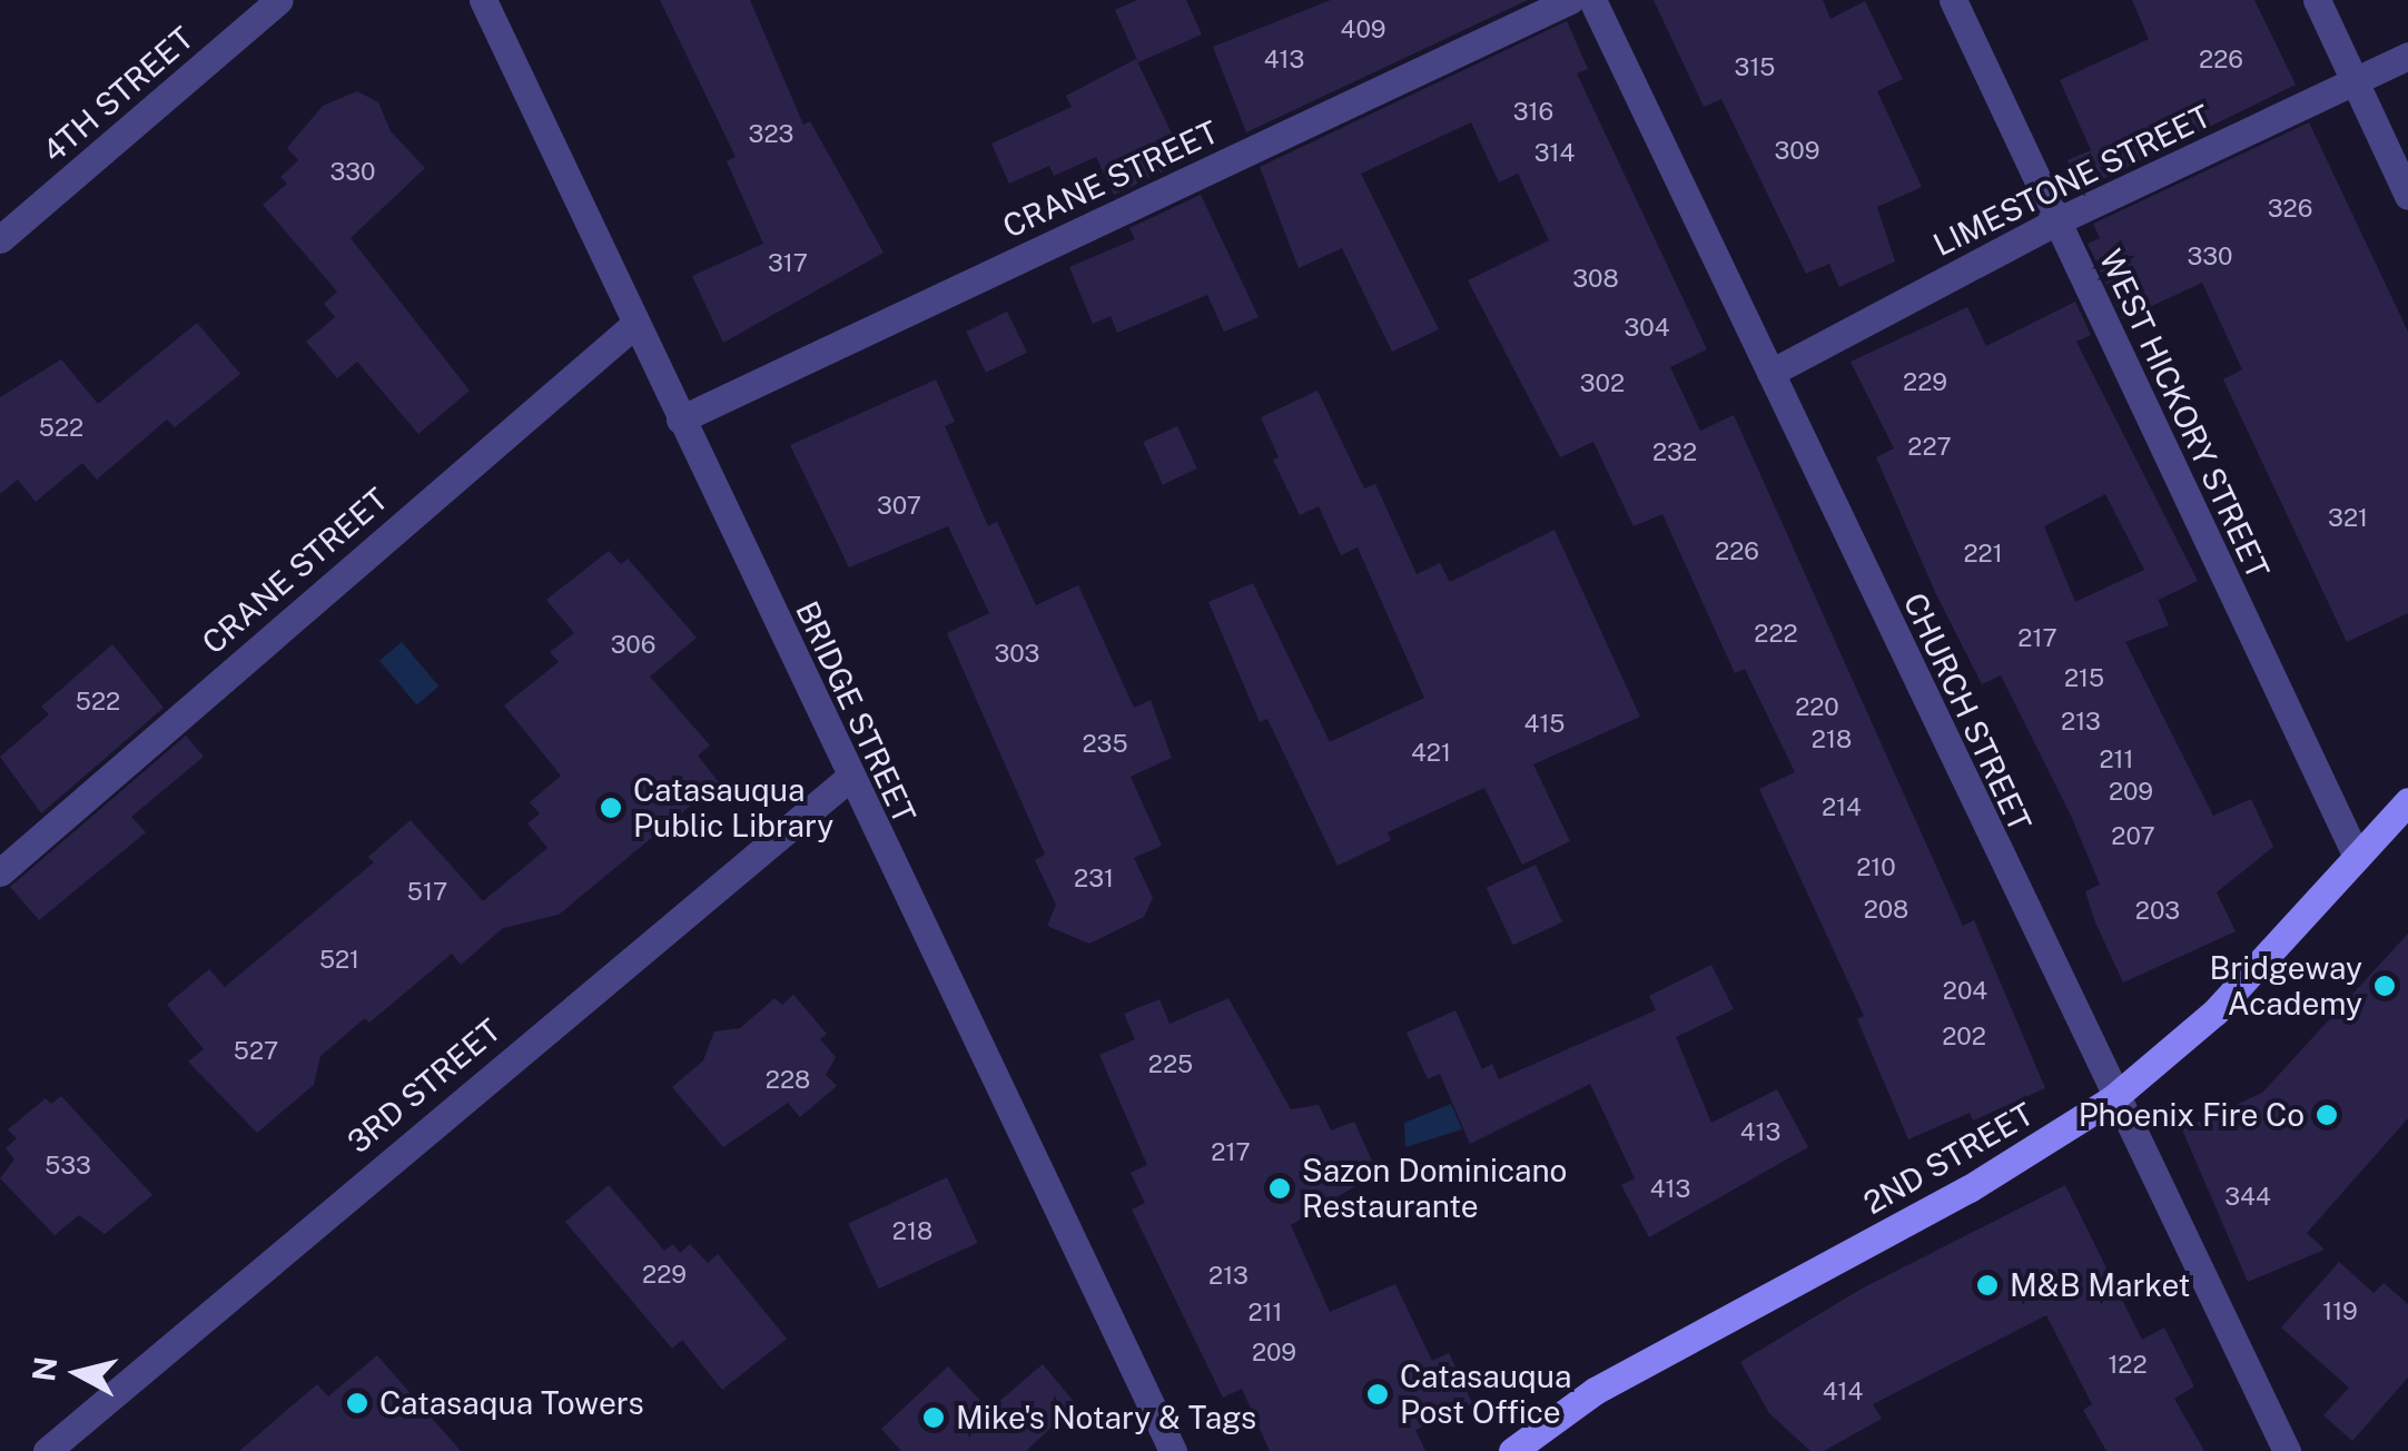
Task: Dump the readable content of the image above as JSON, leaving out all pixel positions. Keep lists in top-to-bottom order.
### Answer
{
  "streets": {
    "main road": ["2ND STREET"],
    "street": [
      "4TH STREET",
      "CRANE STREET",
      "LIMESTONE STREET",
      "WEST HICKORY STREET",
      "BRIDGE STREET",
      "CHURCH STREET",
      "3RD STREET"
    ]
  },
  "crossings": [
    ["CRANE STREET", "BRIDGE STREET"],
    ["LIMESTONE STREET", "WEST HICKORY STREET"],
    ["LIMESTONE STREET", "CHURCH STREET"],
    ["WEST HICKORY STREET", "2ND STREET"],
    ["BRIDGE STREET", "3RD STREET"],
    ["CHURCH STREET", "2ND STREET"]
  ],
  "places": [
    "Catasauqua Public Library",
    "Bridgeway Academy",
    "Phoenix Fire Co",
    "Sazon Dominicano Restaurante",
    "M&B Market",
    "Catasauqua Post Office",
    "Catasaqua Towers",
    "Mike's Notary & Tags"
  ],
  "house_numbers": [
    "409",
    "413",
    "226",
    "315",
    "316",
    "323",
    "309",
    "314",
    "330",
    "326",
    "330",
    "317",
    "308",
    "304",
    "229",
    "302",
    "522",
    "227",
    "232",
    "307",
    "321",
    "226",
    "221",
    "222",
    "217",
    "306",
    "303",
    "215",
    "522",
    "220",
    "213",
    "415",
    "218",
    "235",
    "421",
    "211",
    "209",
    "214",
    "207",
    "210",
    "231",
    "517",
    "208",
    "203",
    "521",
    "204",
    "202",
    "527",
    "225",
    "228",
    "413",
    "217",
    "533",
    "413",
    "344",
    "218",
    "229",
    "213",
    "119",
    "211",
    "209",
    "122",
    "414"
  ],
  "north": "left"
}
